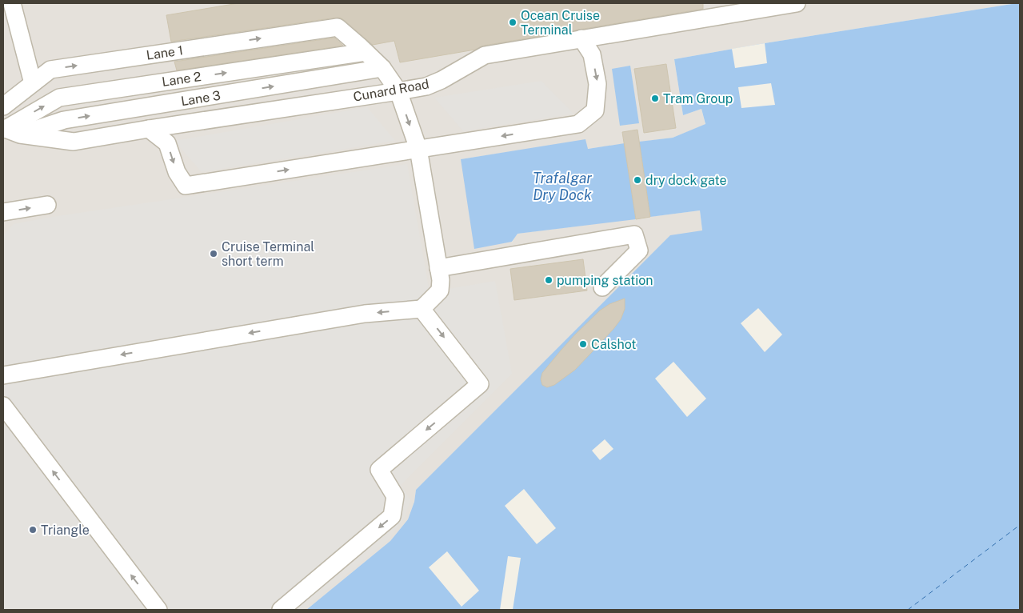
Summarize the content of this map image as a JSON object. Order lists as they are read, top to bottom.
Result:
{
  "streets": {
    "street": [
      "Lane 1",
      "Lane 2",
      "Cunard Road",
      "Lane 3"
    ]
  },
  "crossings": [
    ["Lane 1", "Lane 2"],
    ["Lane 2", "Cunard Road"],
    ["Lane 2", "Lane 3"],
    ["Cunard Road", "Lane 3"]
  ],
  "one_way": ["Lane 1", "Lane 2", "Lane 3"],
  "water": ["Trafalgar Dry Dock"],
  "places": [
    "Ocean Cruise Terminal",
    "Tram Group",
    "dry dock gate",
    "Cruise Terminal short term",
    "pumping station",
    "Calshot",
    "Triangle"
  ]
}
